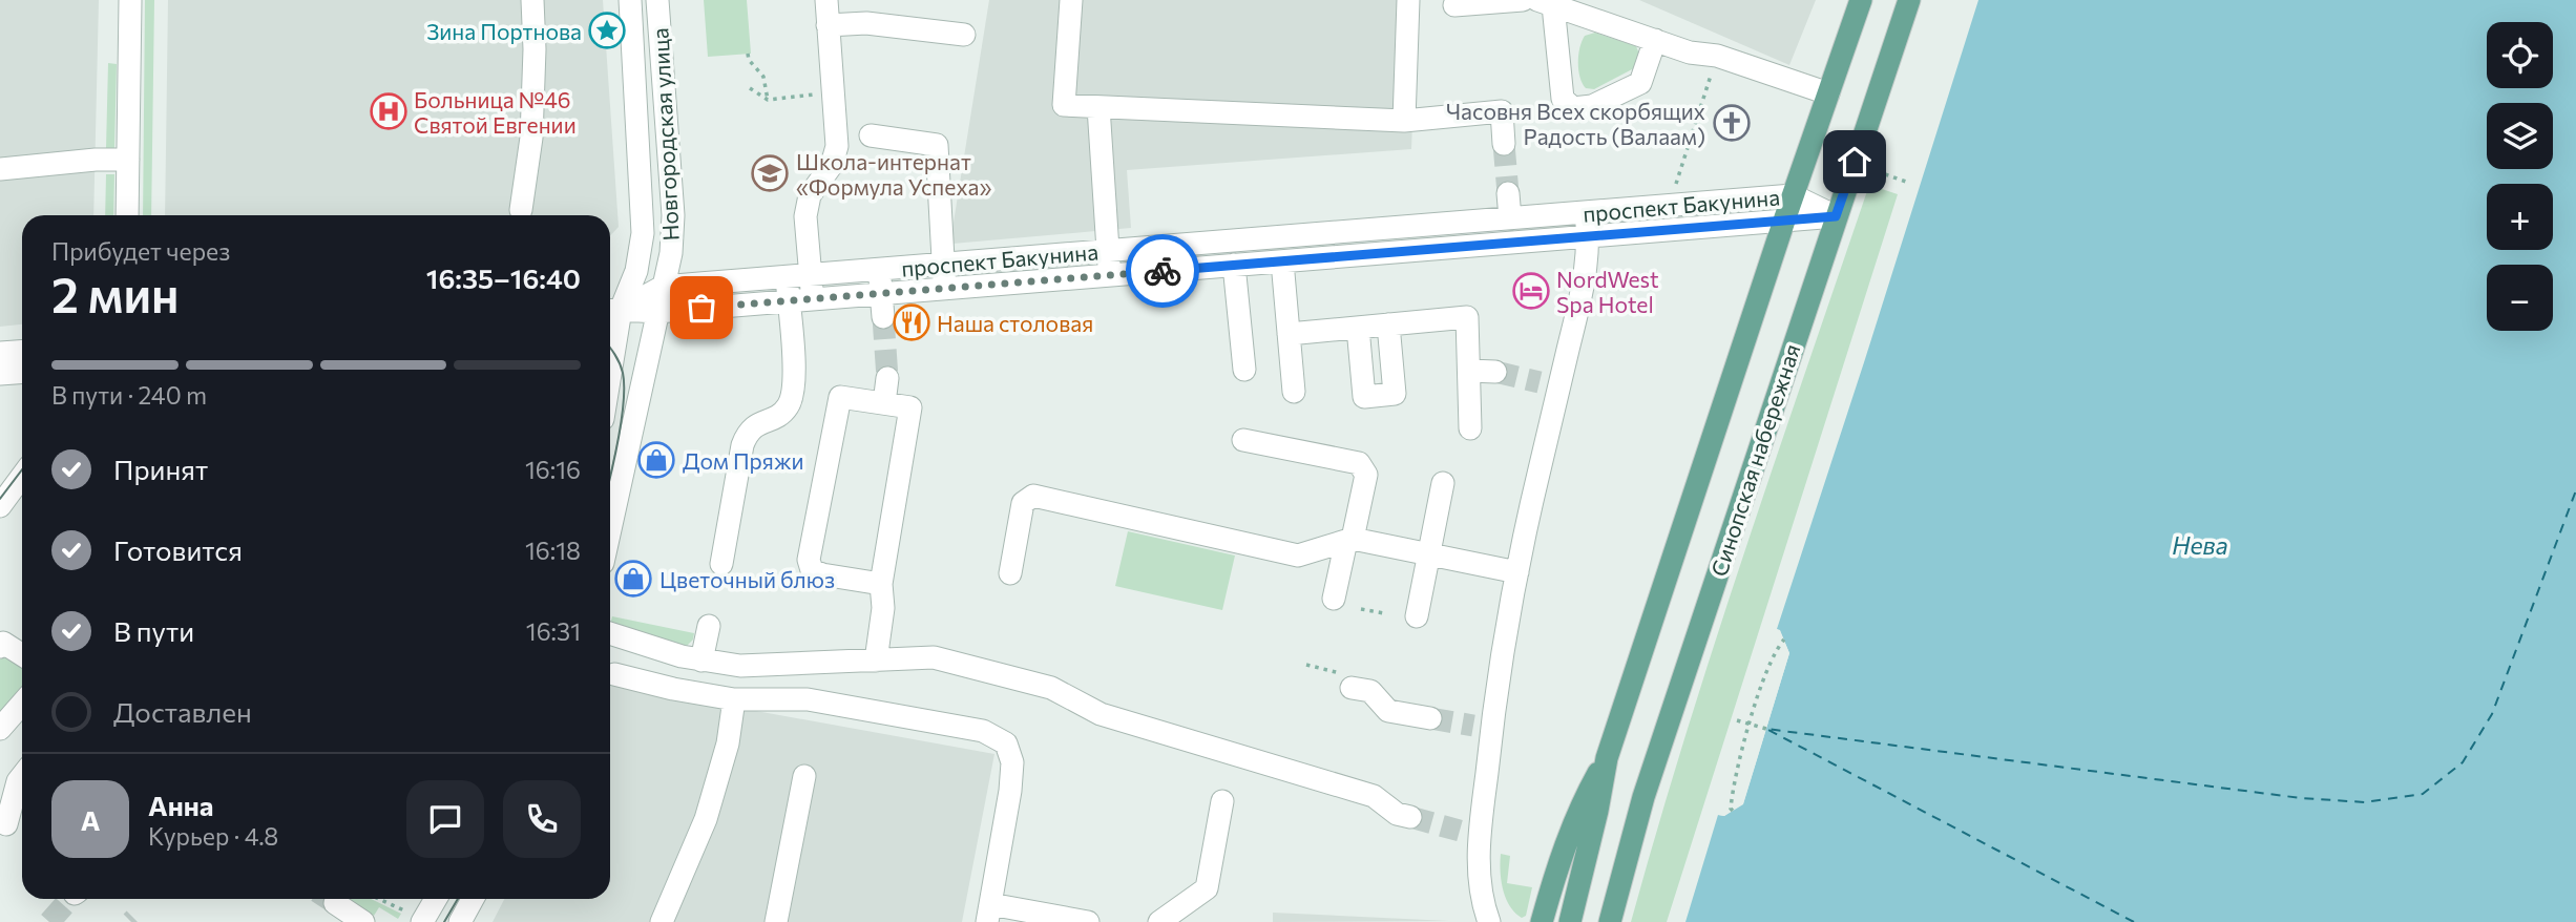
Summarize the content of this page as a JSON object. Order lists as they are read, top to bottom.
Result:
{
  "streets": {
    "main road": ["Синопская набережная"],
    "street": ["Новгородская улица", "проспект Бакунина"]
  },
  "crossings": [
    ["Новгородская улица", "проспект Бакунина"],
    ["проспект Бакунина", "Синопская набережная"]
  ],
  "water": ["Нева"],
  "places": {
    "place": ["Зина Портнова"],
    "hospital": ["Больница №46 Святой Евгении"],
    "church": ["Часовня Всех скорбящих Радость (Валаам)"],
    "school or university": ["Школа-интернат «Формула Успеха»"],
    "hotel": ["NordWest Spa Hotel"],
    "restaurant": ["Наша столовая"],
    "shop": ["Дом Пряжи", "Цветочный блюз"]
  },
  "page": {
    "map_buttons": ["+", "−"],
    "heading": ["2 мин", "Прибудет через", "16:35–16:40"],
    "panel": ["Анна", "Курьер · 4.8"],
    "bar": "В пути · 240 m",
    "list": [
      ["Принят", "16:16"],
      ["Готовится", "16:18"],
      ["В пути", "16:31"],
      "Доставлен"
    ],
    "round": "А"
  }
}
